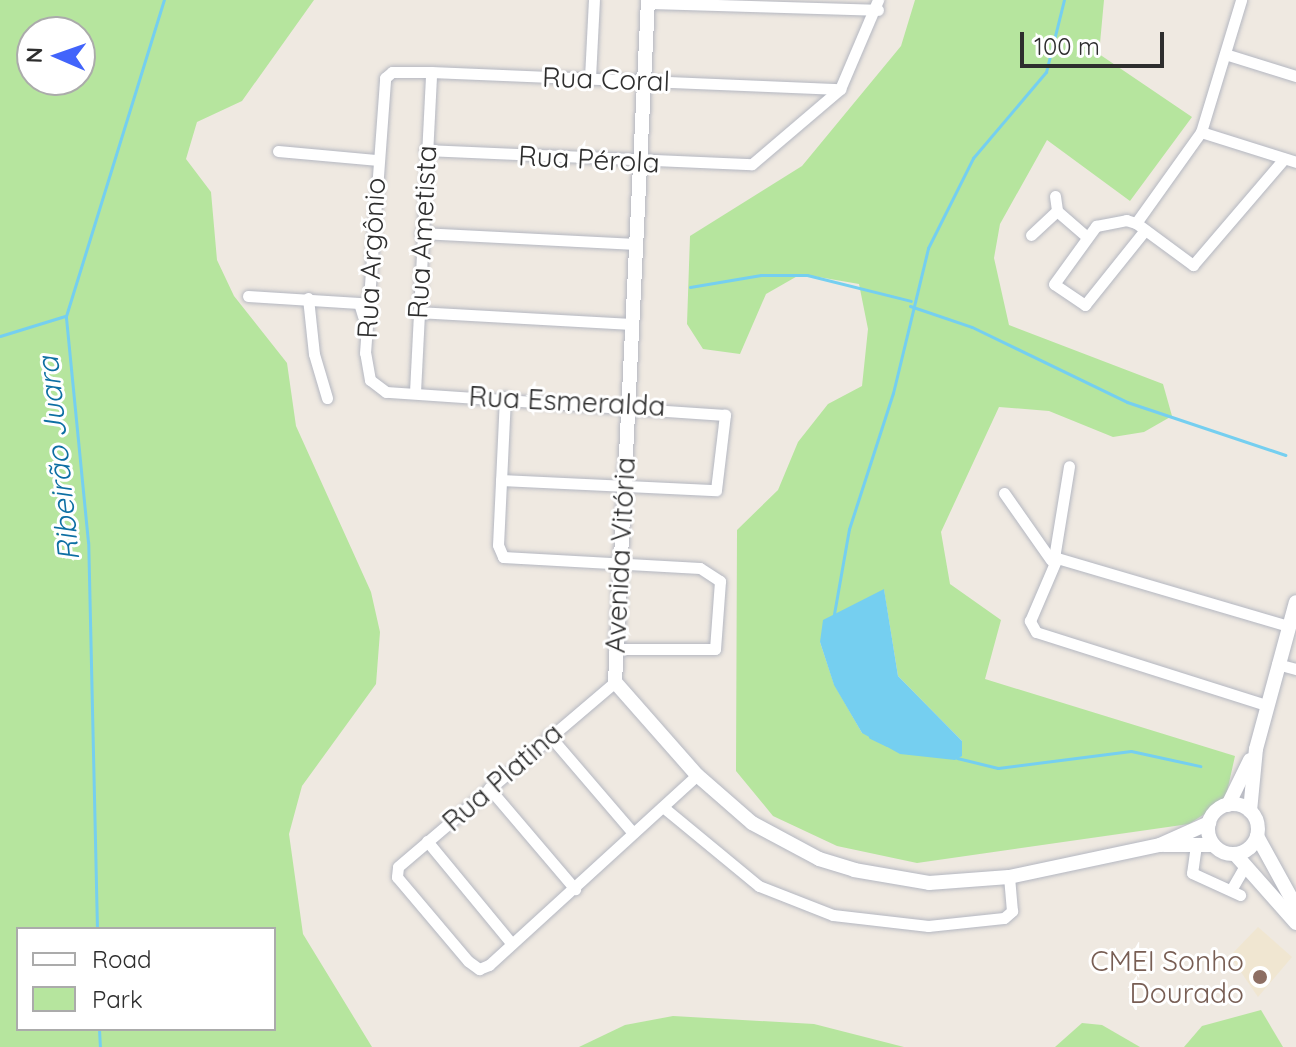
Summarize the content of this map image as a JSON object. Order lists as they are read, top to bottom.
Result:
{
  "streets": {
    "street": [
      "Rua Coral",
      "Rua Pérola",
      "Rua Ametista",
      "Rua Argônio",
      "Rua Esmeralda",
      "Avenida Vitória",
      "Rua Platina"
    ]
  },
  "crossings": [
    ["Rua Coral", "Rua Pérola"],
    ["Rua Coral", "Rua Ametista"],
    ["Rua Coral", "Rua Argônio"],
    ["Rua Coral", "Avenida Vitória"],
    ["Rua Pérola", "Rua Ametista"],
    ["Rua Pérola", "Avenida Vitória"],
    ["Rua Ametista", "Rua Argônio"],
    ["Rua Ametista", "Rua Esmeralda"],
    ["Rua Argônio", "Rua Esmeralda"],
    ["Rua Esmeralda", "Avenida Vitória"],
    ["Avenida Vitória", "Rua Platina"]
  ],
  "water": ["Ribeirão Juara"],
  "places": ["CMEI Sonho Dourado"],
  "legend": ["Road", "Park"],
  "scale_bar": "100 m",
  "north": "left"
}
